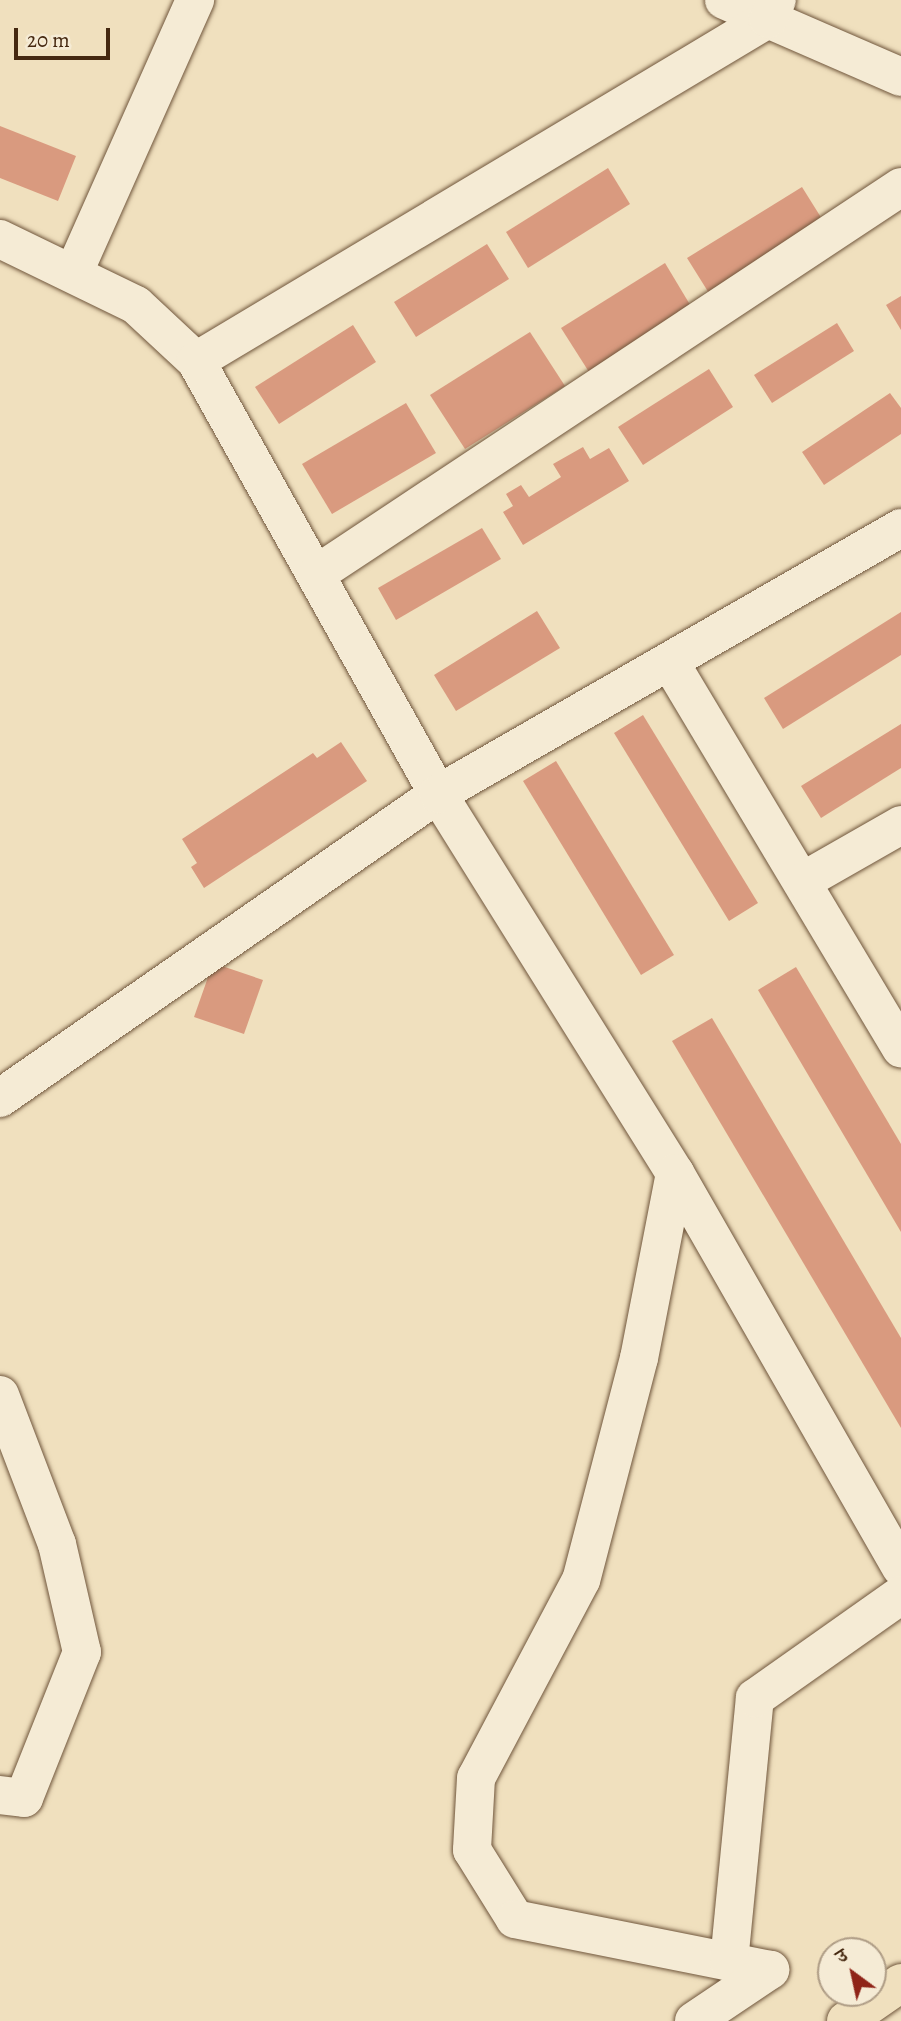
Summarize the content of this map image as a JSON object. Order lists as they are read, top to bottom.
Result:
{
  "scale_bar": "20 m",
  "north": "top left"
}
